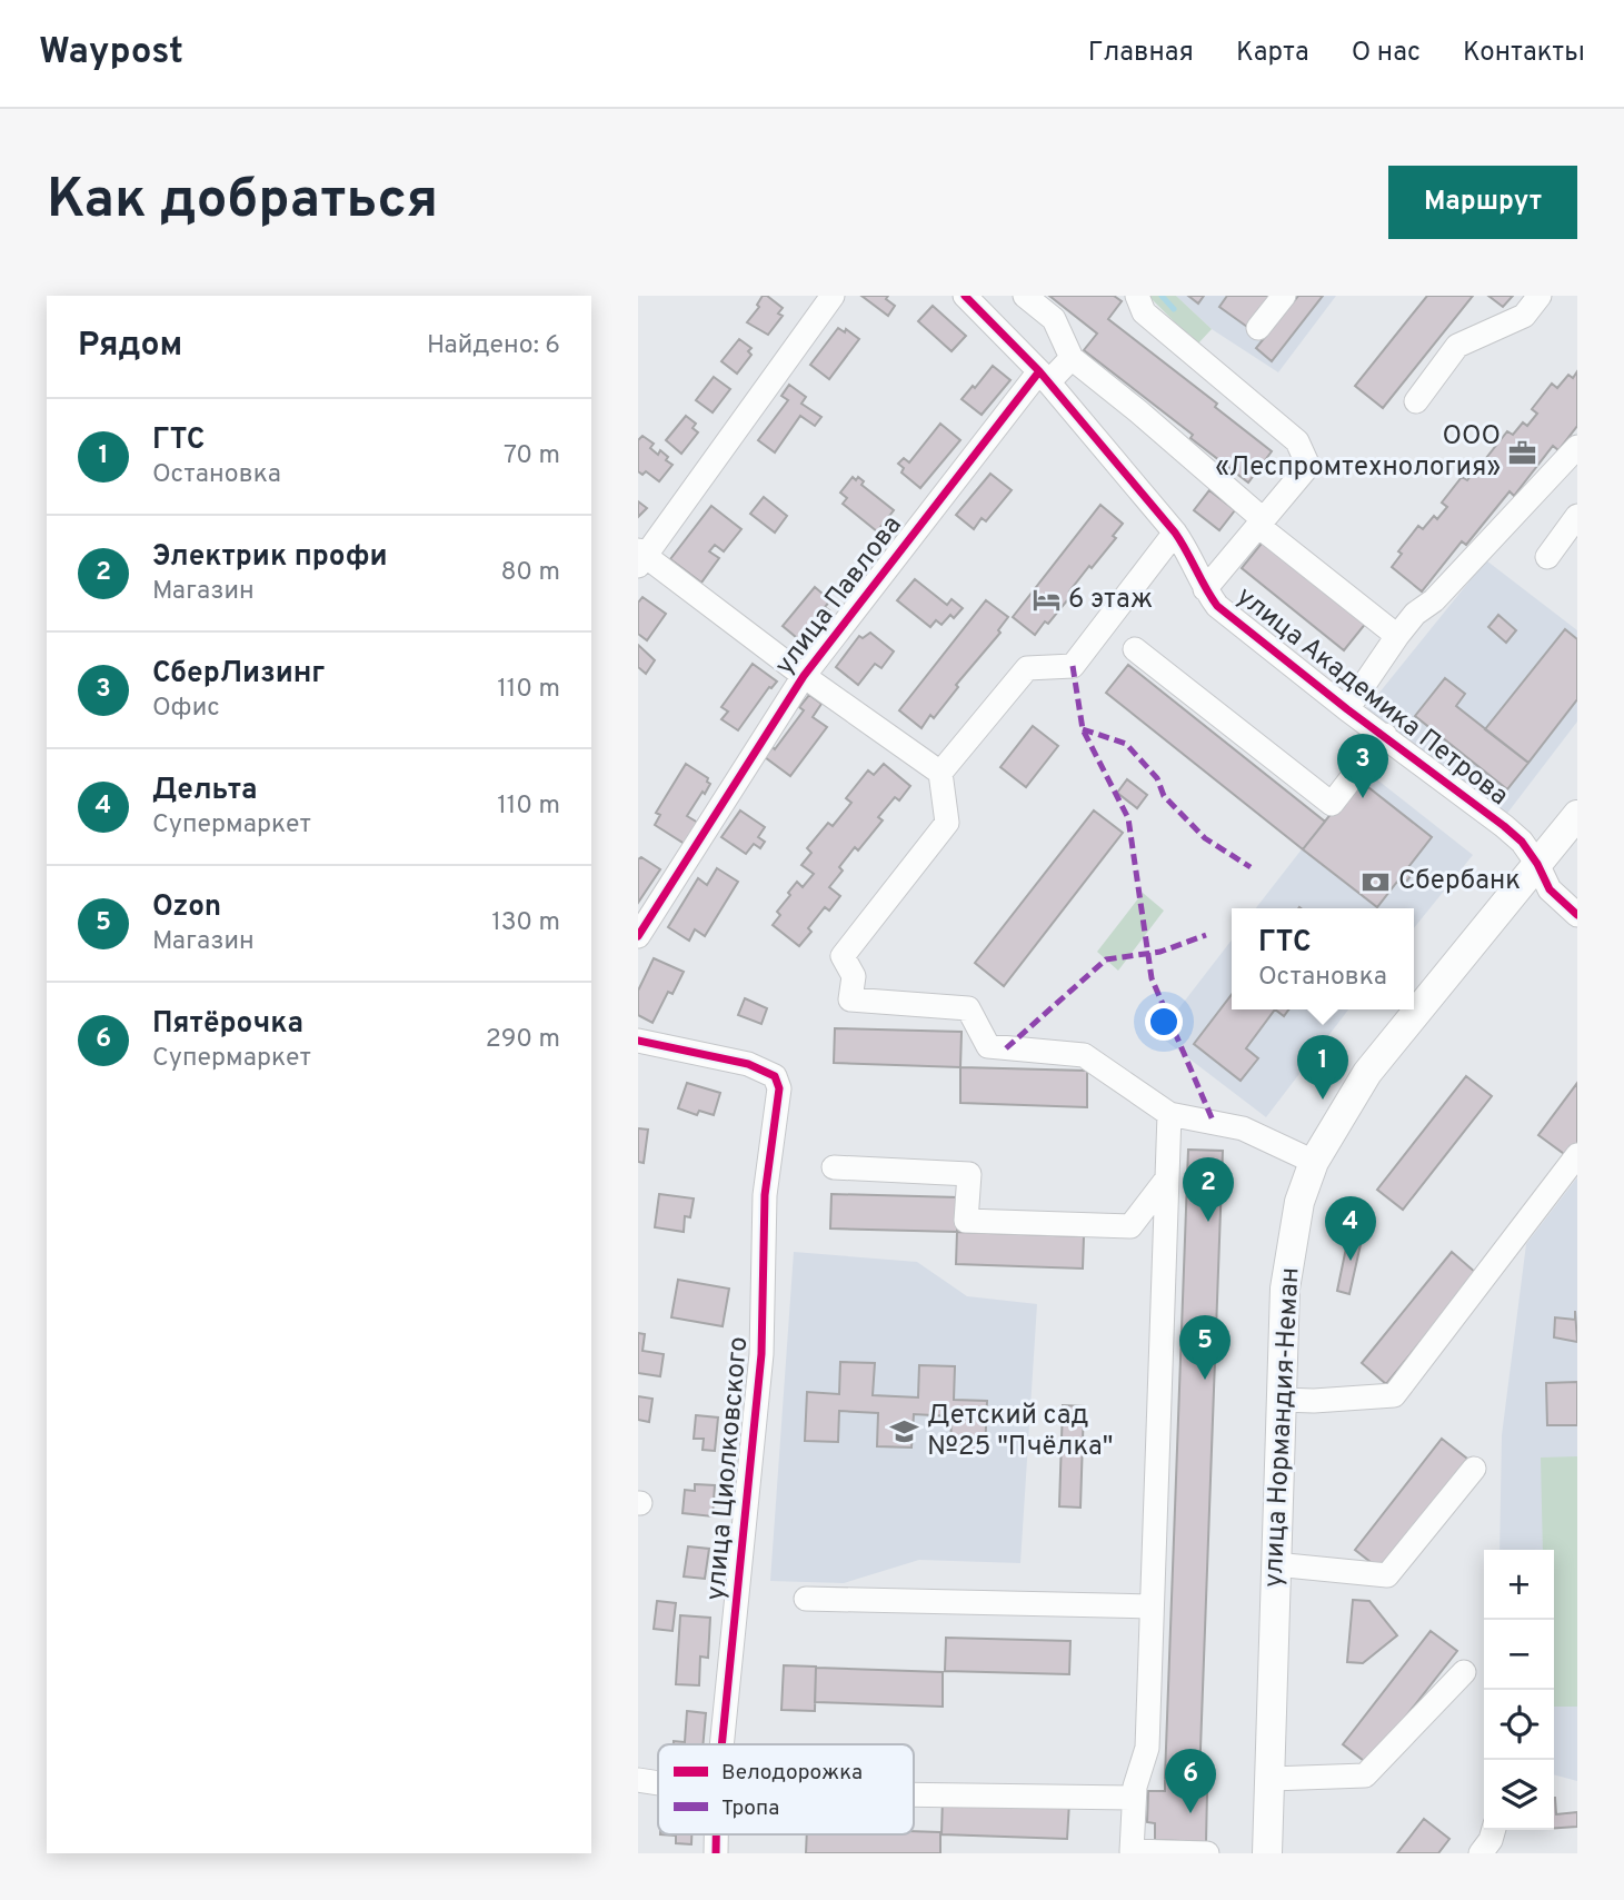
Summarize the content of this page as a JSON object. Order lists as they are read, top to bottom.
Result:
{
  "streets": {
    "main road": ["улица Нормандия-Неман"],
    "street": ["улица Павлова", "улица Академика Петрова", "улица Циолковского"]
  },
  "crossings": [
    ["улица Павлова", "улица Академика Петрова"],
    ["улица Академика Петрова", "улица Нормандия-Неман"]
  ],
  "places": {
    "office": ["ООО «Леспромтехнология»"],
    "hotel": ["6 этаж"],
    "bank": ["Сбербанк"],
    "school or university": ["Детский сад №25 \"Пчёлка\""]
  },
  "legend": ["Велодорожка", "Тропа"],
  "page": {
    "header": "Waypost",
    "nav": [
      "Главная",
      "Карта",
      "О нас",
      "Контакты"
    ],
    "buttons": "Маршрут",
    "title": "Как добраться",
    "heading": ["Рядом", "Найдено: 6"],
    "list": [
      {
        "mark": "1",
        "name": "ГТС",
        "note": "Остановка",
        "value": "70 m"
      },
      {
        "mark": "2",
        "name": "Электрик профи",
        "note": "Магазин",
        "value": "80 m"
      },
      {
        "mark": "3",
        "name": "СберЛизинг",
        "note": "Офис",
        "value": "110 m"
      },
      {
        "mark": "4",
        "name": "Дельта",
        "note": "Супермаркет",
        "value": "110 m"
      },
      {
        "mark": "5",
        "name": "Ozon",
        "note": "Магазин",
        "value": "130 m"
      },
      {
        "mark": "6",
        "name": "Пятёрочка",
        "note": "Супермаркет",
        "value": "290 m"
      }
    ],
    "pins": [
      "3",
      "1",
      "2",
      "4",
      "5",
      "6"
    ],
    "popup": ["ГТС", "Остановка"],
    "map_buttons": ["+", "−"]
  }
}
